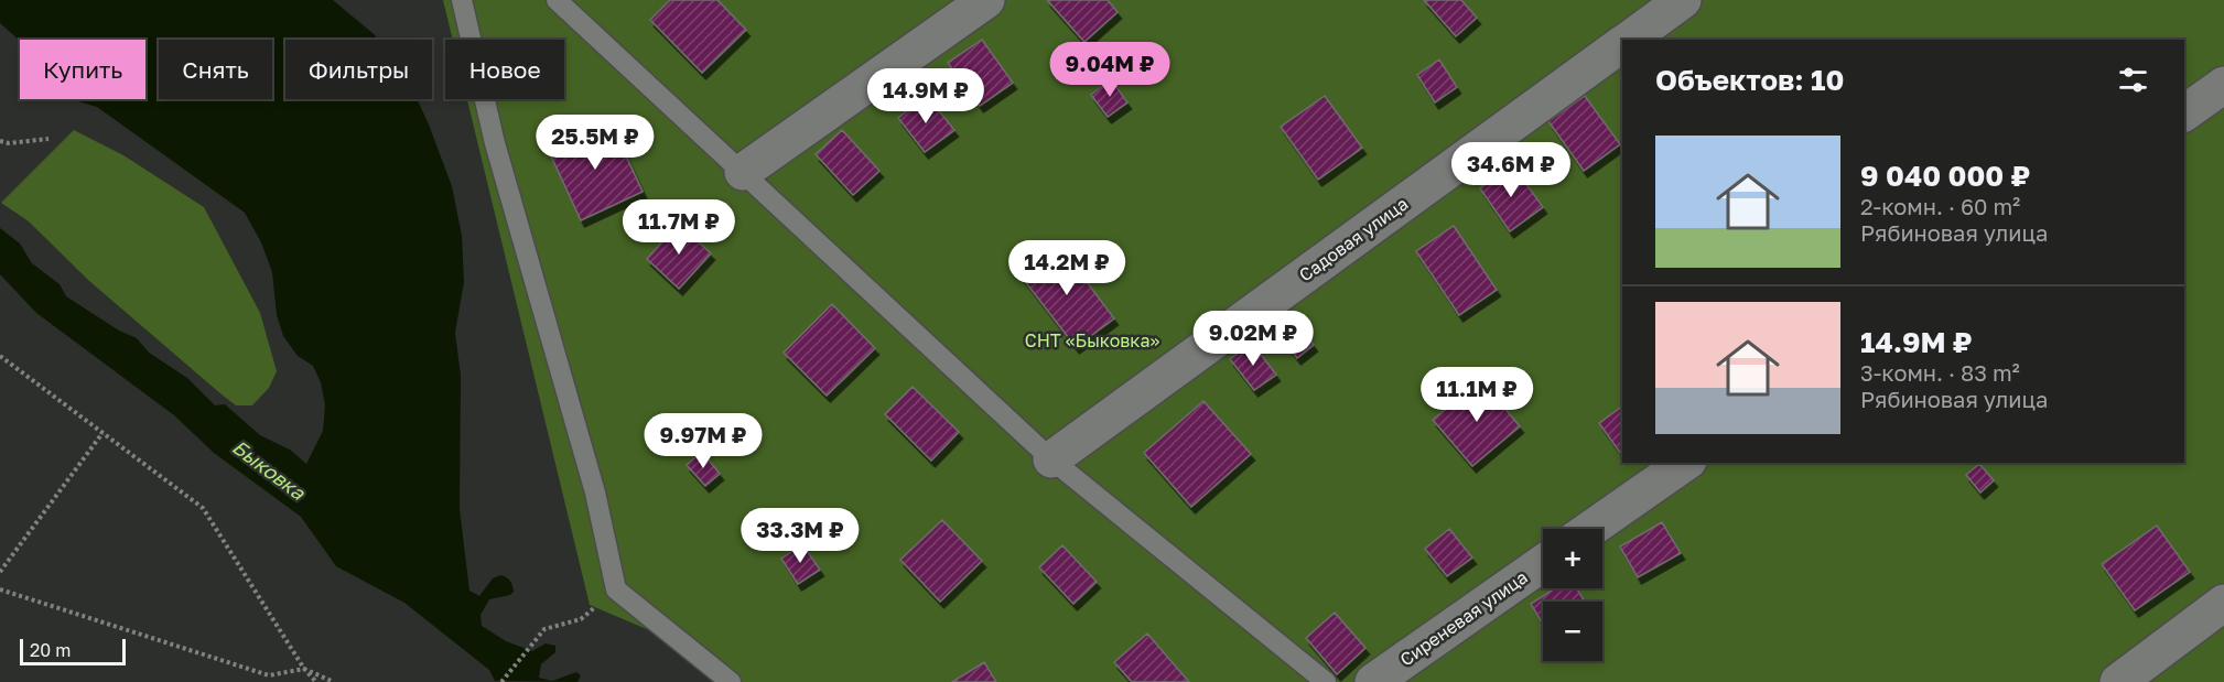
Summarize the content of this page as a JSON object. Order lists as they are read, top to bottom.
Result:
{
  "streets": {
    "street": ["Садовая улица", "Сиреневая улица"]
  },
  "water": ["Быковка"],
  "parks": ["СНТ «Быковка»"],
  "scale_bar": "20 m",
  "page": {
    "chip": [
      "Купить",
      "Снять",
      "Фильтры",
      "Новое"
    ],
    "heading": "Объектов: 10",
    "price": [
      "9.04M ₽",
      "14.9M ₽",
      "25.5M ₽",
      "34.6M ₽",
      "11.7M ₽",
      "14.2M ₽",
      "9.02M ₽",
      "11.1M ₽",
      "9.97M ₽",
      "33.3M ₽"
    ],
    "list": [
      {
        "name": "9 040 000 ₽",
        "note": "2-комн. · 60 m² · Рябиновая улица"
      },
      {
        "name": "14.9M ₽",
        "note": "3-комн. · 83 m² · Рябиновая улица"
      }
    ],
    "map_buttons": ["+", "−"],
    "scale": "20 m"
  }
}
